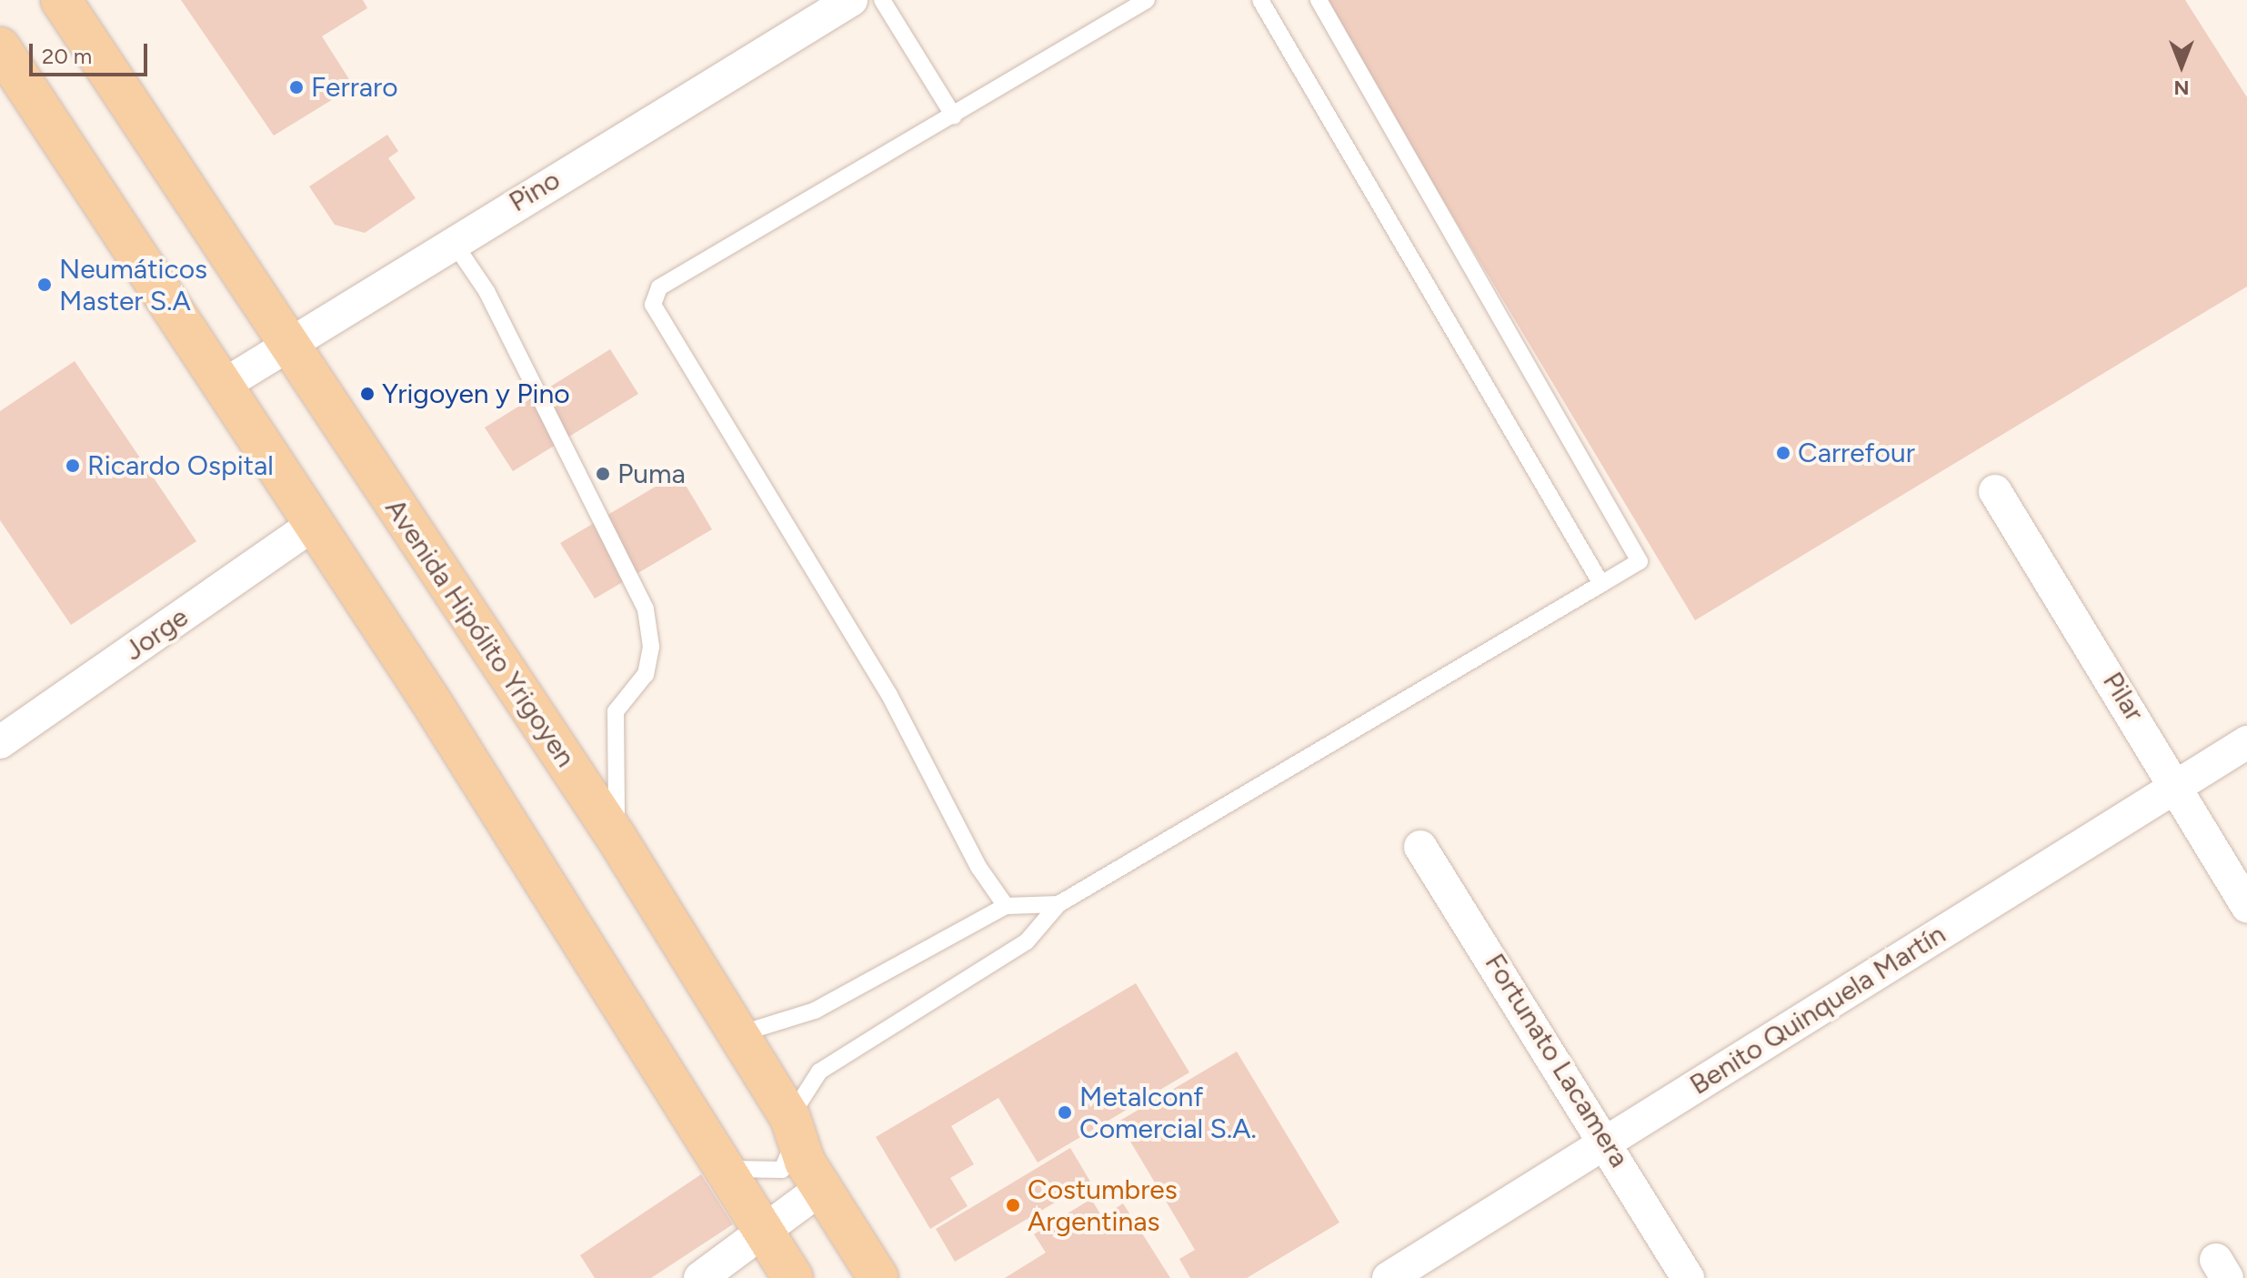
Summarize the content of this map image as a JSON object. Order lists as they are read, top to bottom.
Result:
{
  "streets": {
    "main road": ["Avenida Hipólito Yrigoyen"],
    "street": [
      "Pino",
      "Jorge",
      "Pilar",
      "Benito Quinquela Martín",
      "Fortunato Lacamera"
    ]
  },
  "crossings": [
    ["Pino", "Avenida Hipólito Yrigoyen"],
    ["Pilar", "Benito Quinquela Martín"],
    ["Benito Quinquela Martín", "Fortunato Lacamera"]
  ],
  "places": [
    "Ferraro",
    "Neumáticos Master S.A",
    "Yrigoyen y Pino",
    "Carrefour",
    "Ricardo Ospital",
    "Puma",
    "Metalconf Comercial S.A.",
    "Costumbres Argentinas"
  ],
  "scale_bar": "20 m",
  "north": "bottom"
}
